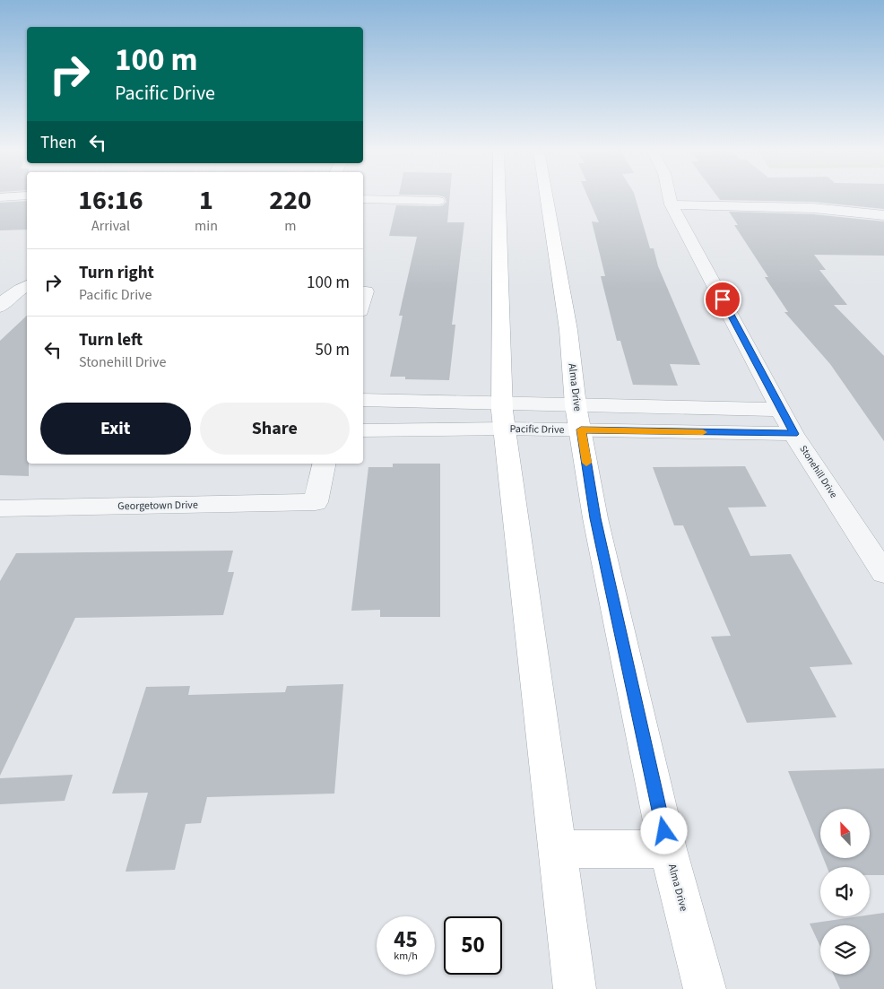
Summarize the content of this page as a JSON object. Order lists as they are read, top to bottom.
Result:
{
  "streets": {
    "main road": ["Alma Drive"],
    "street": ["Pacific Drive", "Stonehill Drive", "Georgetown Drive"]
  },
  "crossings": [
    ["Alma Drive", "Pacific Drive"],
    ["Pacific Drive", "Stonehill Drive"]
  ],
  "north": "top left",
  "page": {
    "turn": ["100 m", "Pacific Drive"],
    "then": "Then",
    "eta": [
      "16:16",
      "Arrival",
      "1",
      "min",
      "220",
      "m"
    ],
    "list": [
      {
        "name": "Turn right",
        "note": "Pacific Drive",
        "value": "100 m"
      },
      {
        "name": "Turn left",
        "note": "Stonehill Drive",
        "value": "50 m"
      }
    ],
    "buttons": ["Exit", "Share"],
    "speed": "45 km/h",
    "limit": "50"
  }
}
